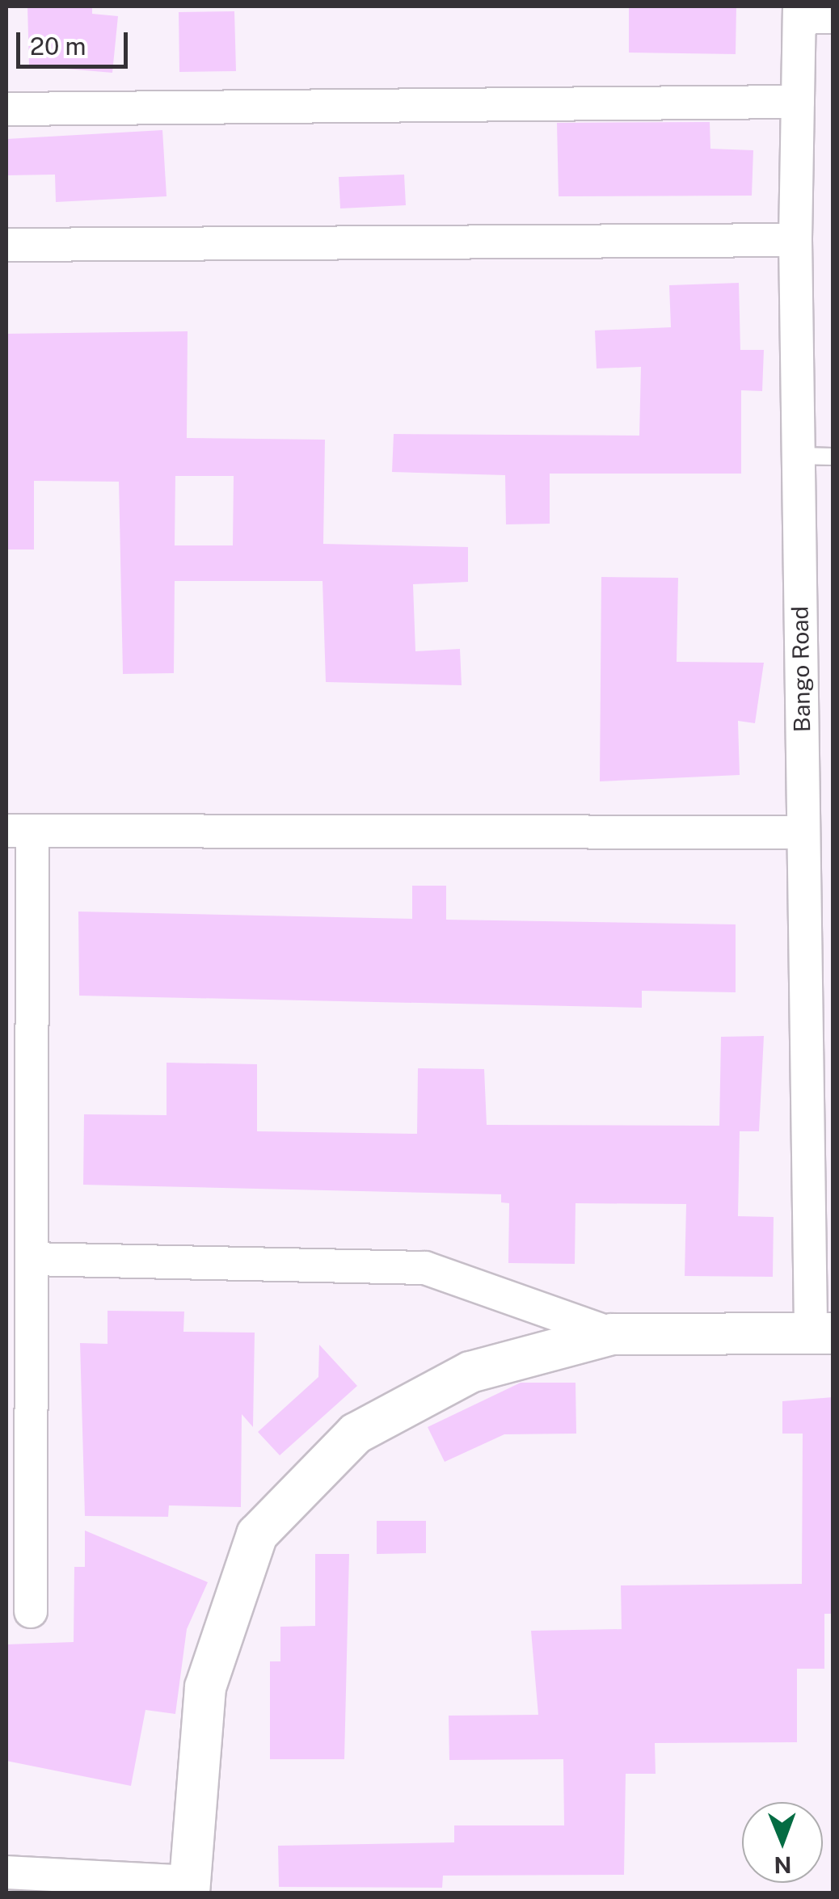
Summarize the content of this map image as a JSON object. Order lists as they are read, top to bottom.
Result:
{
  "streets": {
    "street": ["Bango Road"]
  },
  "scale_bar": "20 m",
  "north": "bottom"
}
